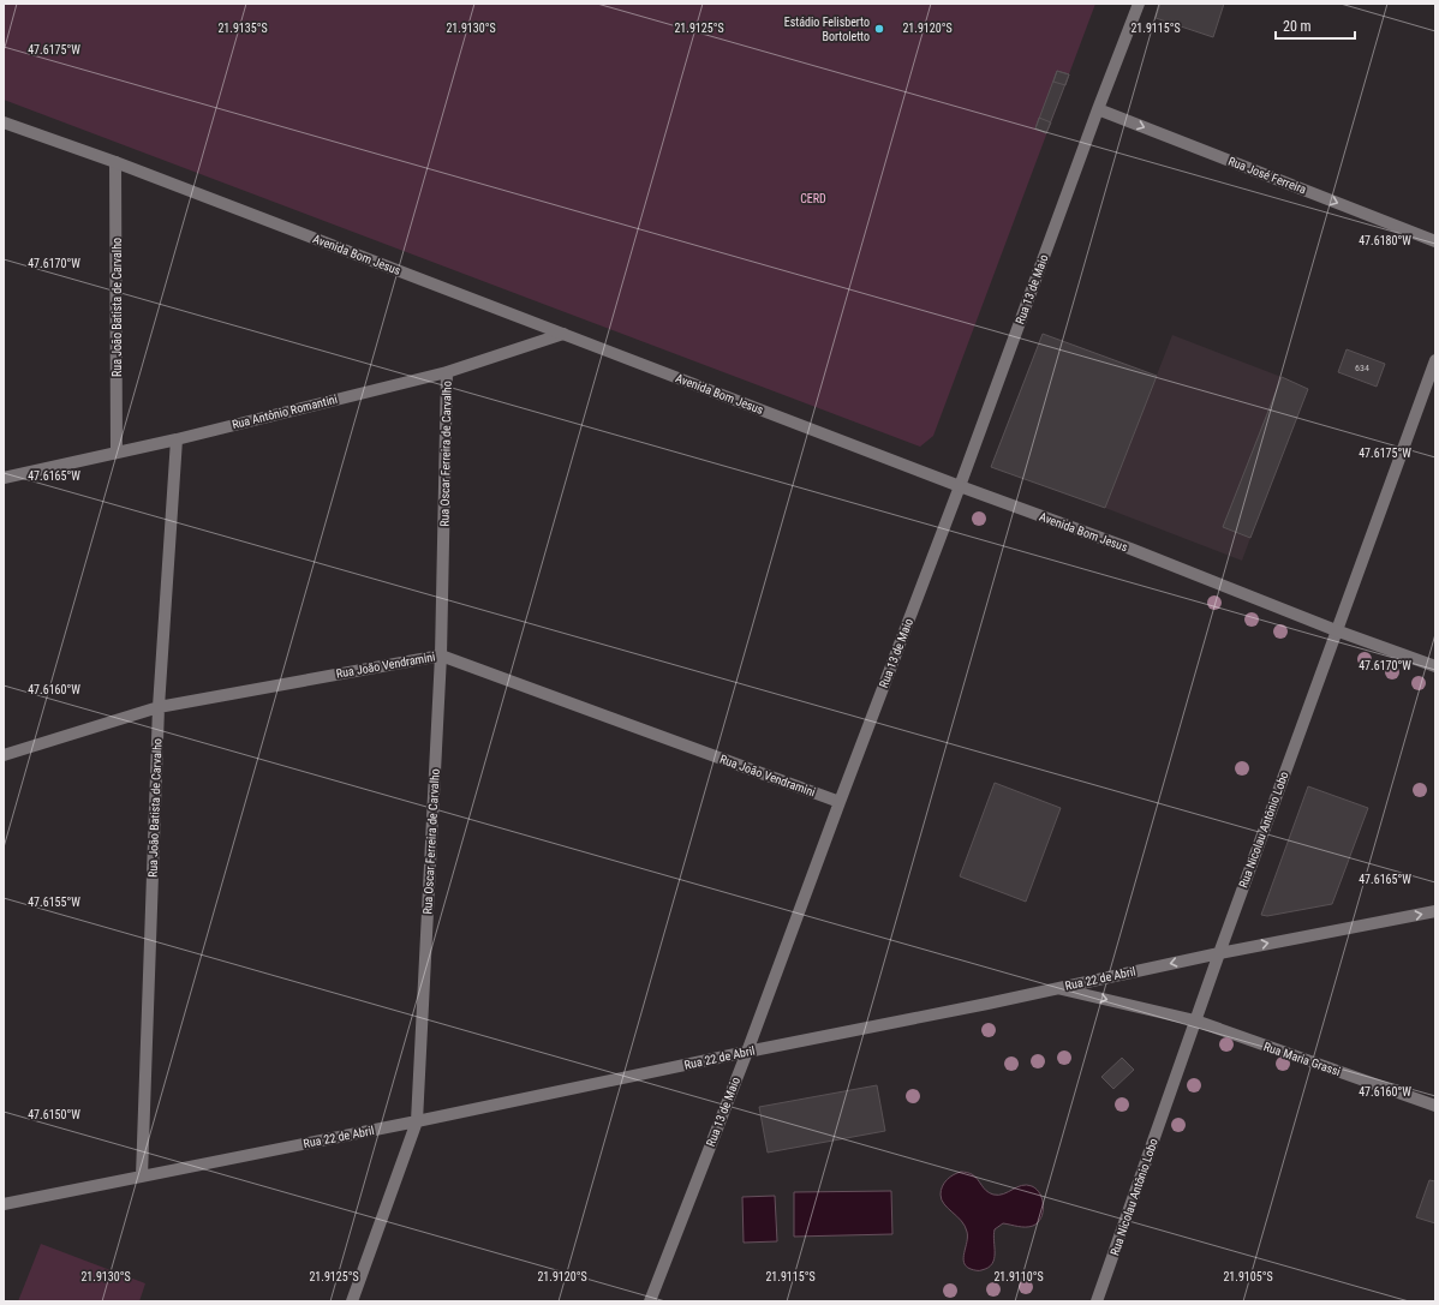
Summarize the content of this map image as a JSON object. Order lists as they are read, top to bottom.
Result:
{
  "streets": {
    "street": [
      "Rua José Ferreira",
      "Avenida Bom Jesus",
      "Rua 13 de Maio",
      "Rua João Batista de Carvalho",
      "Rua Antônio Romantini",
      "Rua Oscar Ferreira de Carvalho",
      "Rua João Vendramini",
      "Rua Nicolau Antônio Lobo",
      "Rua 22 de Abril",
      "Rua Maria Grassi"
    ]
  },
  "crossings": [
    ["Rua José Ferreira", "Rua 13 de Maio"],
    ["Avenida Bom Jesus", "Rua 13 de Maio"],
    ["Avenida Bom Jesus", "Rua João Batista de Carvalho"],
    ["Avenida Bom Jesus", "Rua Antônio Romantini"],
    ["Avenida Bom Jesus", "Rua Nicolau Antônio Lobo"],
    ["Rua 13 de Maio", "Rua João Vendramini"],
    ["Rua 13 de Maio", "Rua 22 de Abril"],
    ["Rua João Batista de Carvalho", "Rua Antônio Romantini"],
    ["Rua João Batista de Carvalho", "Rua João Vendramini"],
    ["Rua João Batista de Carvalho", "Rua 22 de Abril"],
    ["Rua Antônio Romantini", "Rua Oscar Ferreira de Carvalho"],
    ["Rua Oscar Ferreira de Carvalho", "Rua João Vendramini"],
    ["Rua Oscar Ferreira de Carvalho", "Rua 22 de Abril"],
    ["Rua Nicolau Antônio Lobo", "Rua 22 de Abril"],
    ["Rua Nicolau Antônio Lobo", "Rua Maria Grassi"],
    ["Rua 22 de Abril", "Rua Maria Grassi"]
  ],
  "one_way": ["Rua José Ferreira", "Rua Maria Grassi"],
  "parks": ["CERD"],
  "places": ["Estádio Felisberto Bortoletto"],
  "house_numbers": ["634"],
  "scale_bar": "20 m",
  "coordinates": [
    "21.9135°S",
    "21.9130°S",
    "21.9125°S",
    "21.9120°S",
    "21.9115°S",
    "47.6175°W",
    "47.6180°W",
    "47.6170°W",
    "47.6165°W",
    "47.6160°W",
    "47.6155°W",
    "47.6150°W",
    "21.9110°S",
    "21.9105°S"
  ]
}
